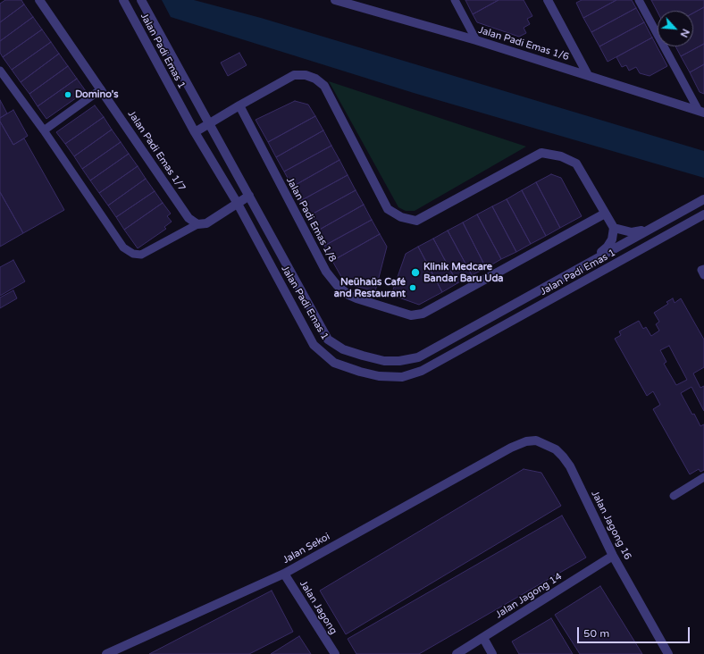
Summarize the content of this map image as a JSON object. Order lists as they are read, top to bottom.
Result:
{
  "streets": {
    "street": [
      "Jalan Padi Emas 1/6",
      "Jalan Padi Emas 1",
      "Jalan Padi Emas 1/7",
      "Jalan Padi Emas 1/8",
      "Jalan Jagong 16",
      "Jalan Sekoi",
      "Jalan Jagong 14",
      "Jalan Jagong"
    ]
  },
  "crossings": [
    ["Jalan Jagong 16", "Jalan Sekoi"],
    ["Jalan Jagong 16", "Jalan Jagong 14"],
    ["Jalan Sekoi", "Jalan Jagong"]
  ],
  "places": ["Domino's", "Klinik Medcare Bandar Baru Uda", "Neühaüs Café and Restaurant"],
  "scale_bar": "50 m",
  "north": "bottom right"
}
